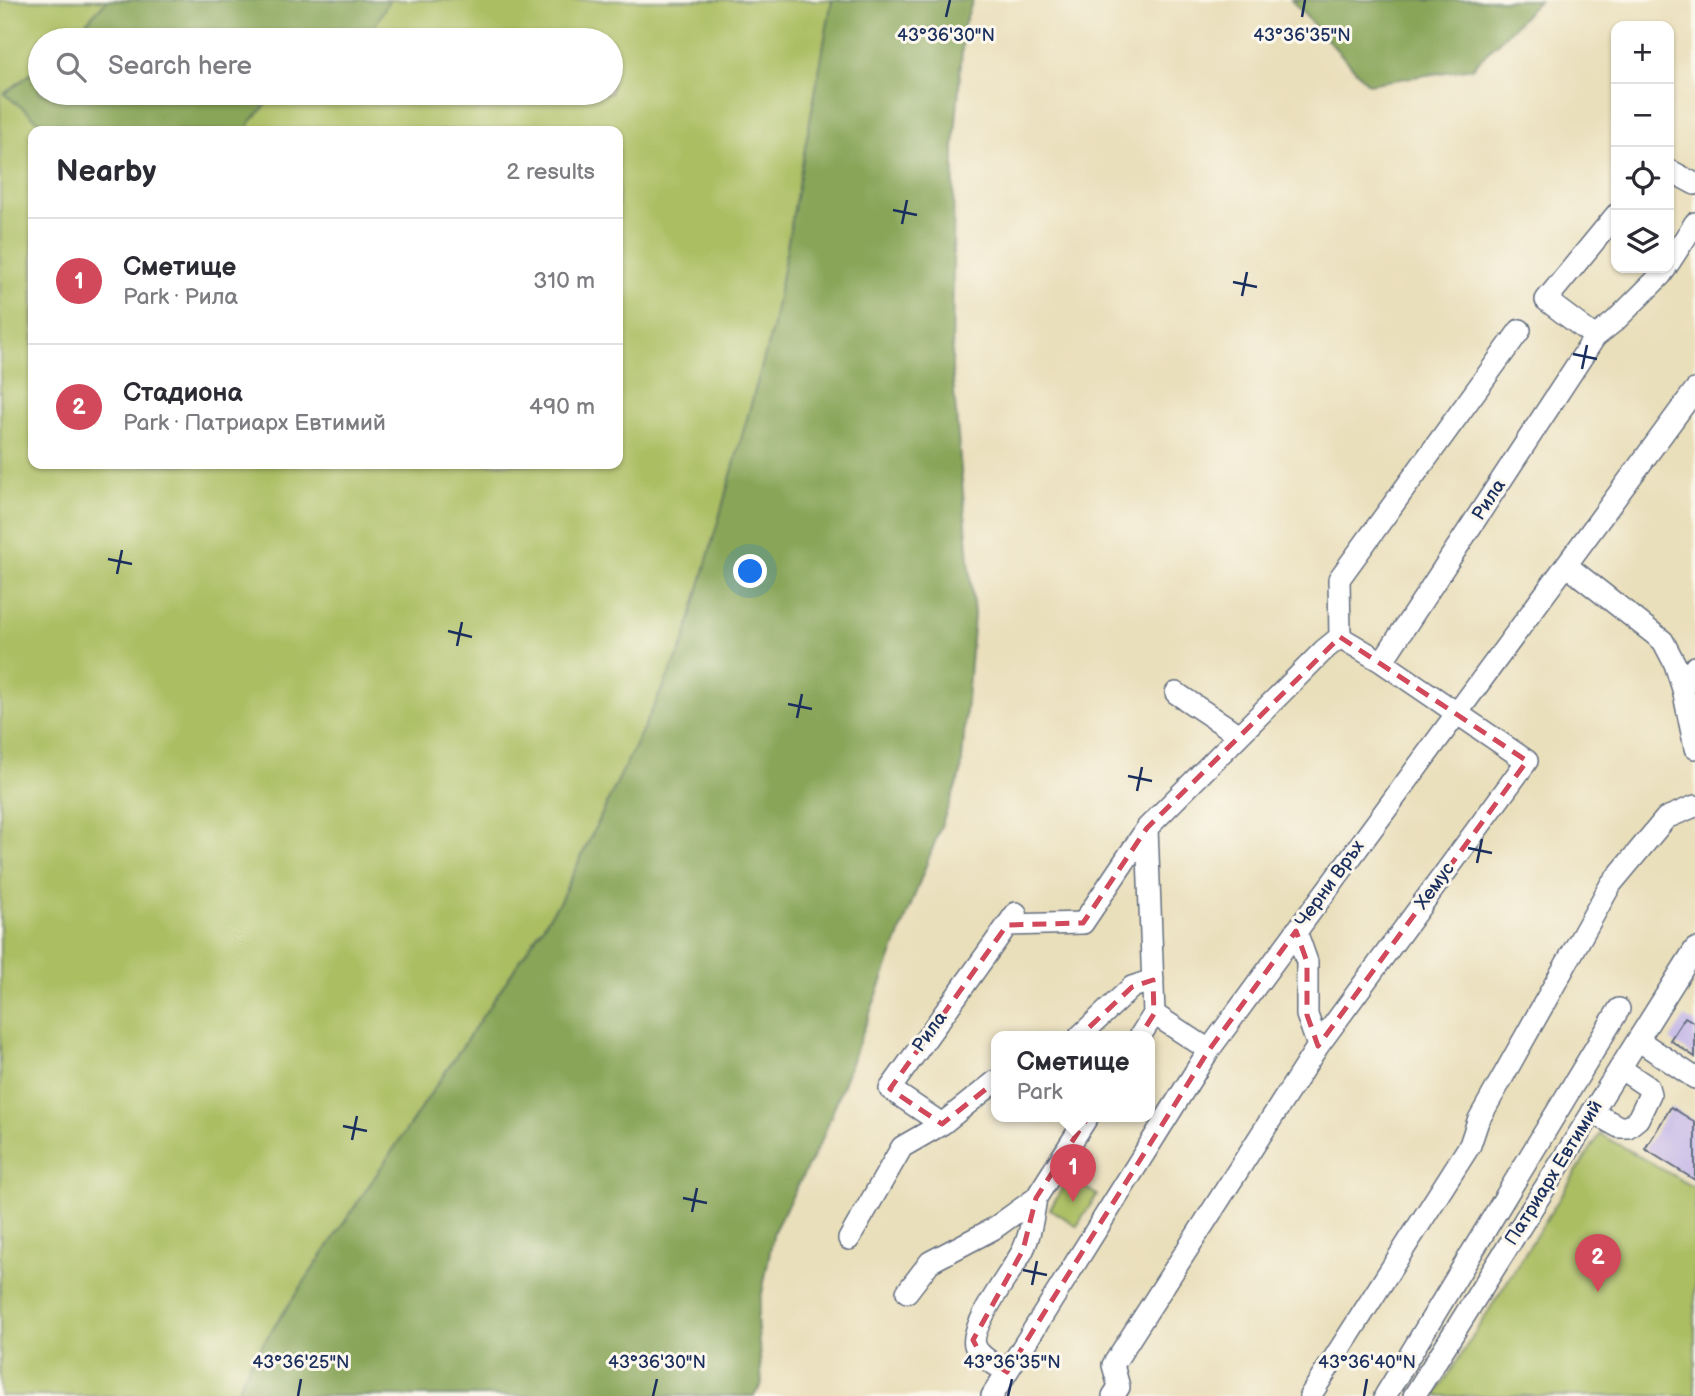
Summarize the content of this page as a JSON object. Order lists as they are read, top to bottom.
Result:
{
  "streets": {
    "street": [
      "Рила",
      "Черни Връх",
      "Хемус",
      "Патриарх Евтимий"
    ]
  },
  "crossings": [
    ["Черни Връх", "Хемус"]
  ],
  "page": {
    "map_buttons": ["+", "−"],
    "search": "Search here",
    "heading": ["Nearby", "2 results"],
    "list": [
      {
        "mark": "1",
        "name": "Сметище",
        "note": "Park · Рила",
        "value": "310 m"
      },
      {
        "mark": "2",
        "name": "Стадиона",
        "note": "Park · Патриарх Евтимий",
        "value": "490 m"
      }
    ],
    "popup": ["Сметище", "Park"],
    "pins": ["1", "2"]
  },
  "coordinates": [
    "43°36'30\"N",
    "43°36'35\"N",
    "43°36'25\"N",
    "43°36'40\"N"
  ]
}
